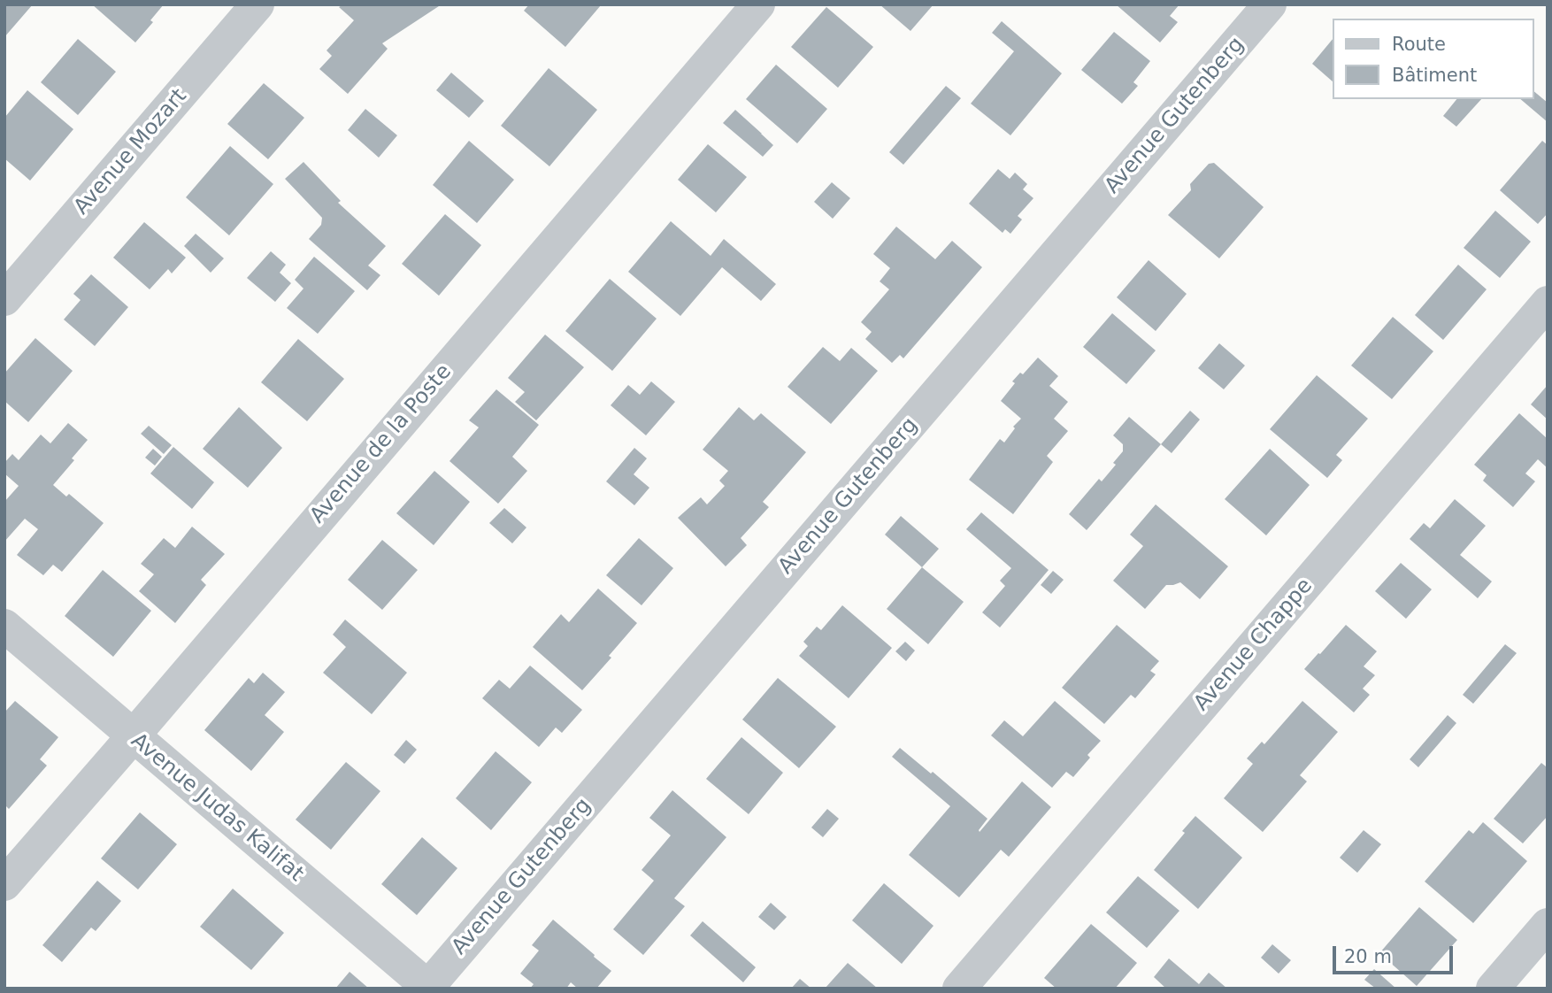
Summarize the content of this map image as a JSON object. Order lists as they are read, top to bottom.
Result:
{
  "streets": {
    "street": [
      "Avenue Gutenberg",
      "Avenue Mozart",
      "Avenue de la Poste",
      "Avenue Chappe",
      "Avenue Judas Kalifat"
    ]
  },
  "crossings": [
    ["Avenue Gutenberg", "Avenue Judas Kalifat"],
    ["Avenue de la Poste", "Avenue Judas Kalifat"]
  ],
  "legend": ["Route", "Bâtiment"],
  "scale_bar": "20 m"
}
